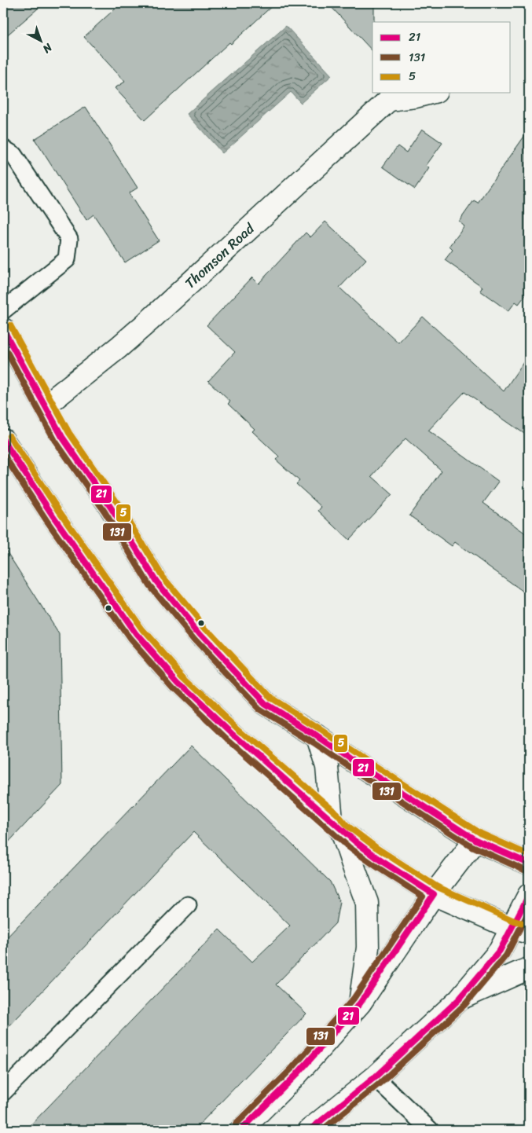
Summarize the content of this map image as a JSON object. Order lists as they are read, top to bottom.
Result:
{
  "streets": {
    "main road": ["Thomson Road"]
  },
  "lines": ["transit line 5", "transit line 21", "transit line 131"],
  "legend": ["21", "131", "5"],
  "north": "bottom right"
}
